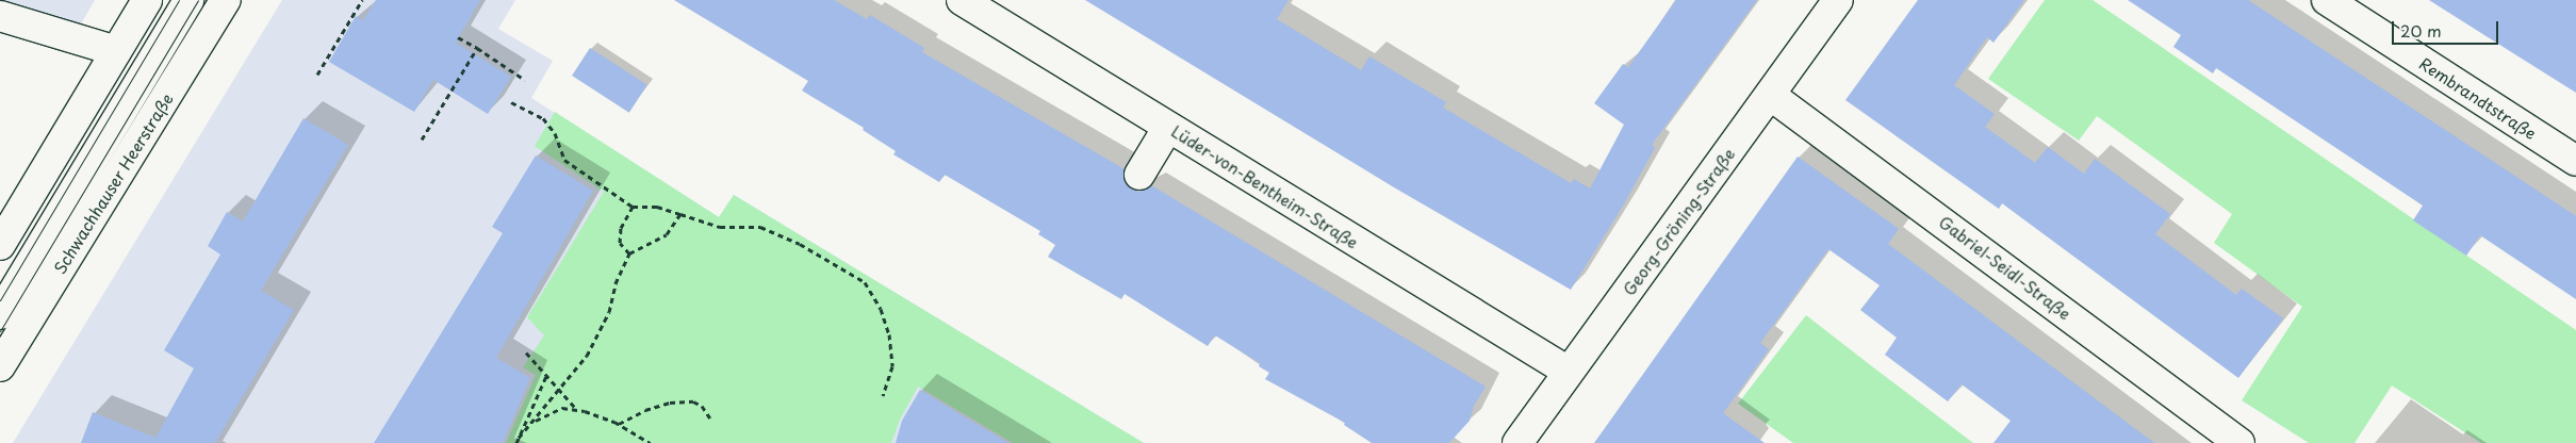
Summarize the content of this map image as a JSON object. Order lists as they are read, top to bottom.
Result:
{
  "streets": {
    "street": [
      "Rembrandtstraße",
      "Schwachhauser Heerstraße",
      "Lüder-von-Bentheim-Straße",
      "Georg-Gröning-Straße",
      "Gabriel-Seidl-Straße"
    ]
  },
  "crossings": [
    ["Lüder-von-Bentheim-Straße", "Georg-Gröning-Straße"],
    ["Georg-Gröning-Straße", "Gabriel-Seidl-Straße"]
  ],
  "scale_bar": "20 m"
}
